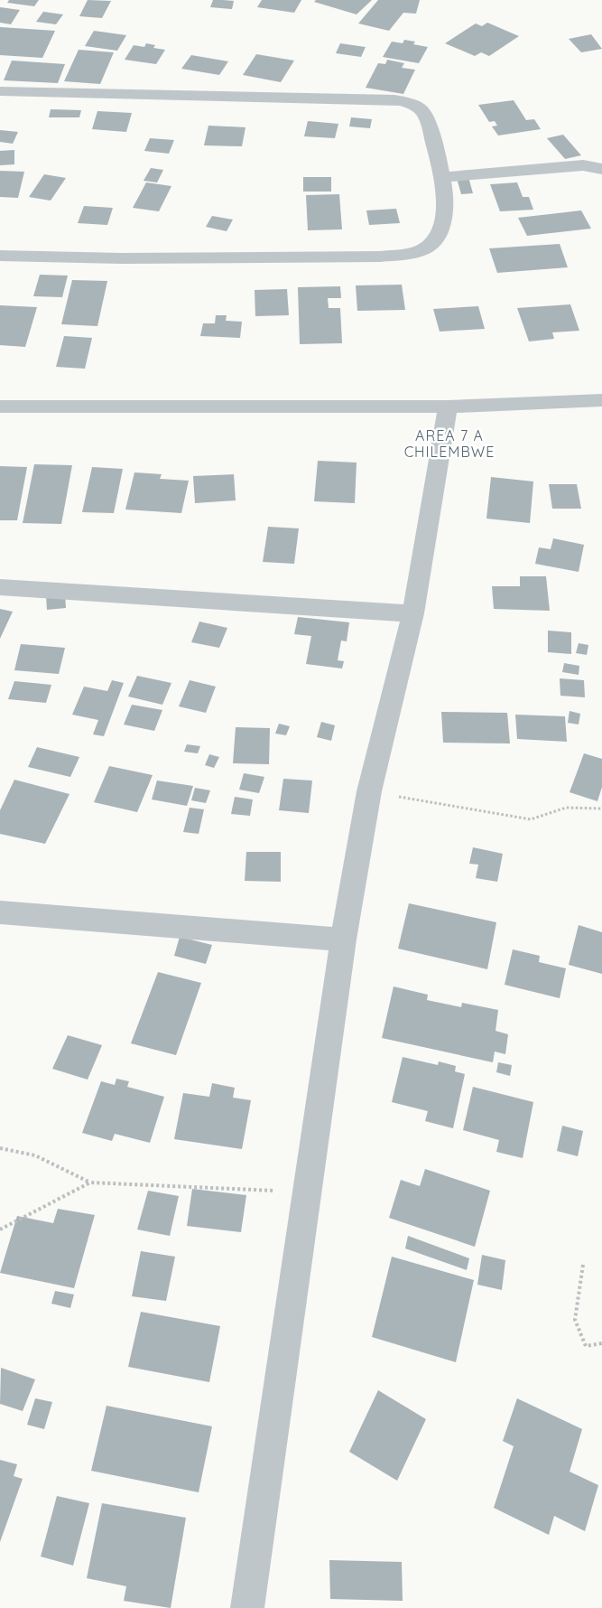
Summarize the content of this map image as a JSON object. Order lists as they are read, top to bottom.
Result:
{
  "districts": ["AREA 7 A CHILEMBWE"]
}
